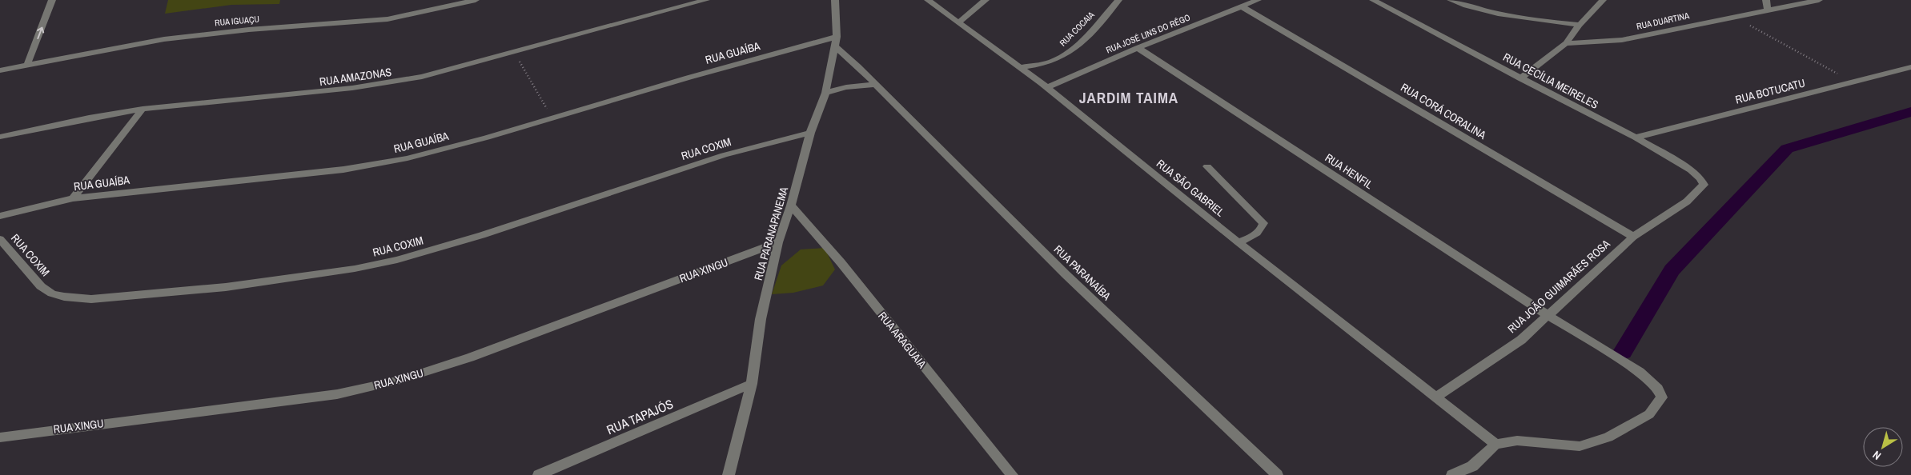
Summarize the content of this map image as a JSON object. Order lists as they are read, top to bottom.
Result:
{
  "streets": {
    "street": [
      "RUA IGUAÇU",
      "RUA DUARTINA",
      "RUA COCAIA",
      "RUA JOSÉ LINS DO RÊGO",
      "RUA GUAÍBA",
      "RUA AMAZONAS",
      "RUA CECÍLIA MEIRELES",
      "RUA BOTUCATU",
      "RUA CORÁ CORALINA",
      "RUA COXIM",
      "RUA HENFIL",
      "RUA SÃO GABRIEL",
      "RUA PARANAPANEMA",
      "RUA XINGU",
      "RUA PARANAÍBA",
      "RUA JOÃO GUIMARÃES ROSA",
      "RUA ARAGUAIA",
      "RUA TAPAJÓS"
    ]
  },
  "crossings": [
    ["RUA COCAIA", "RUA SÃO GABRIEL"],
    ["RUA JOSÉ LINS DO RÊGO", "RUA CORÁ CORALINA"],
    ["RUA JOSÉ LINS DO RÊGO", "RUA HENFIL"],
    ["RUA JOSÉ LINS DO RÊGO", "RUA SÃO GABRIEL"],
    ["RUA GUAÍBA", "RUA PARANAPANEMA"],
    ["RUA GUAÍBA", "RUA PARANAÍBA"],
    ["RUA CECÍLIA MEIRELES", "RUA BOTUCATU"],
    ["RUA CECÍLIA MEIRELES", "RUA JOÃO GUIMARÃES ROSA"],
    ["RUA CORÁ CORALINA", "RUA JOÃO GUIMARÃES ROSA"],
    ["RUA COXIM", "RUA PARANAPANEMA"],
    ["RUA HENFIL", "RUA SÃO GABRIEL"],
    ["RUA HENFIL", "RUA JOÃO GUIMARÃES ROSA"],
    ["RUA SÃO GABRIEL", "RUA JOÃO GUIMARÃES ROSA"],
    ["RUA PARANAPANEMA", "RUA XINGU"],
    ["RUA PARANAPANEMA", "RUA PARANAÍBA"],
    ["RUA PARANAPANEMA", "RUA ARAGUAIA"],
    ["RUA PARANAPANEMA", "RUA TAPAJÓS"]
  ],
  "districts": ["JARDIM TAIMA"],
  "north": "bottom left"
}
